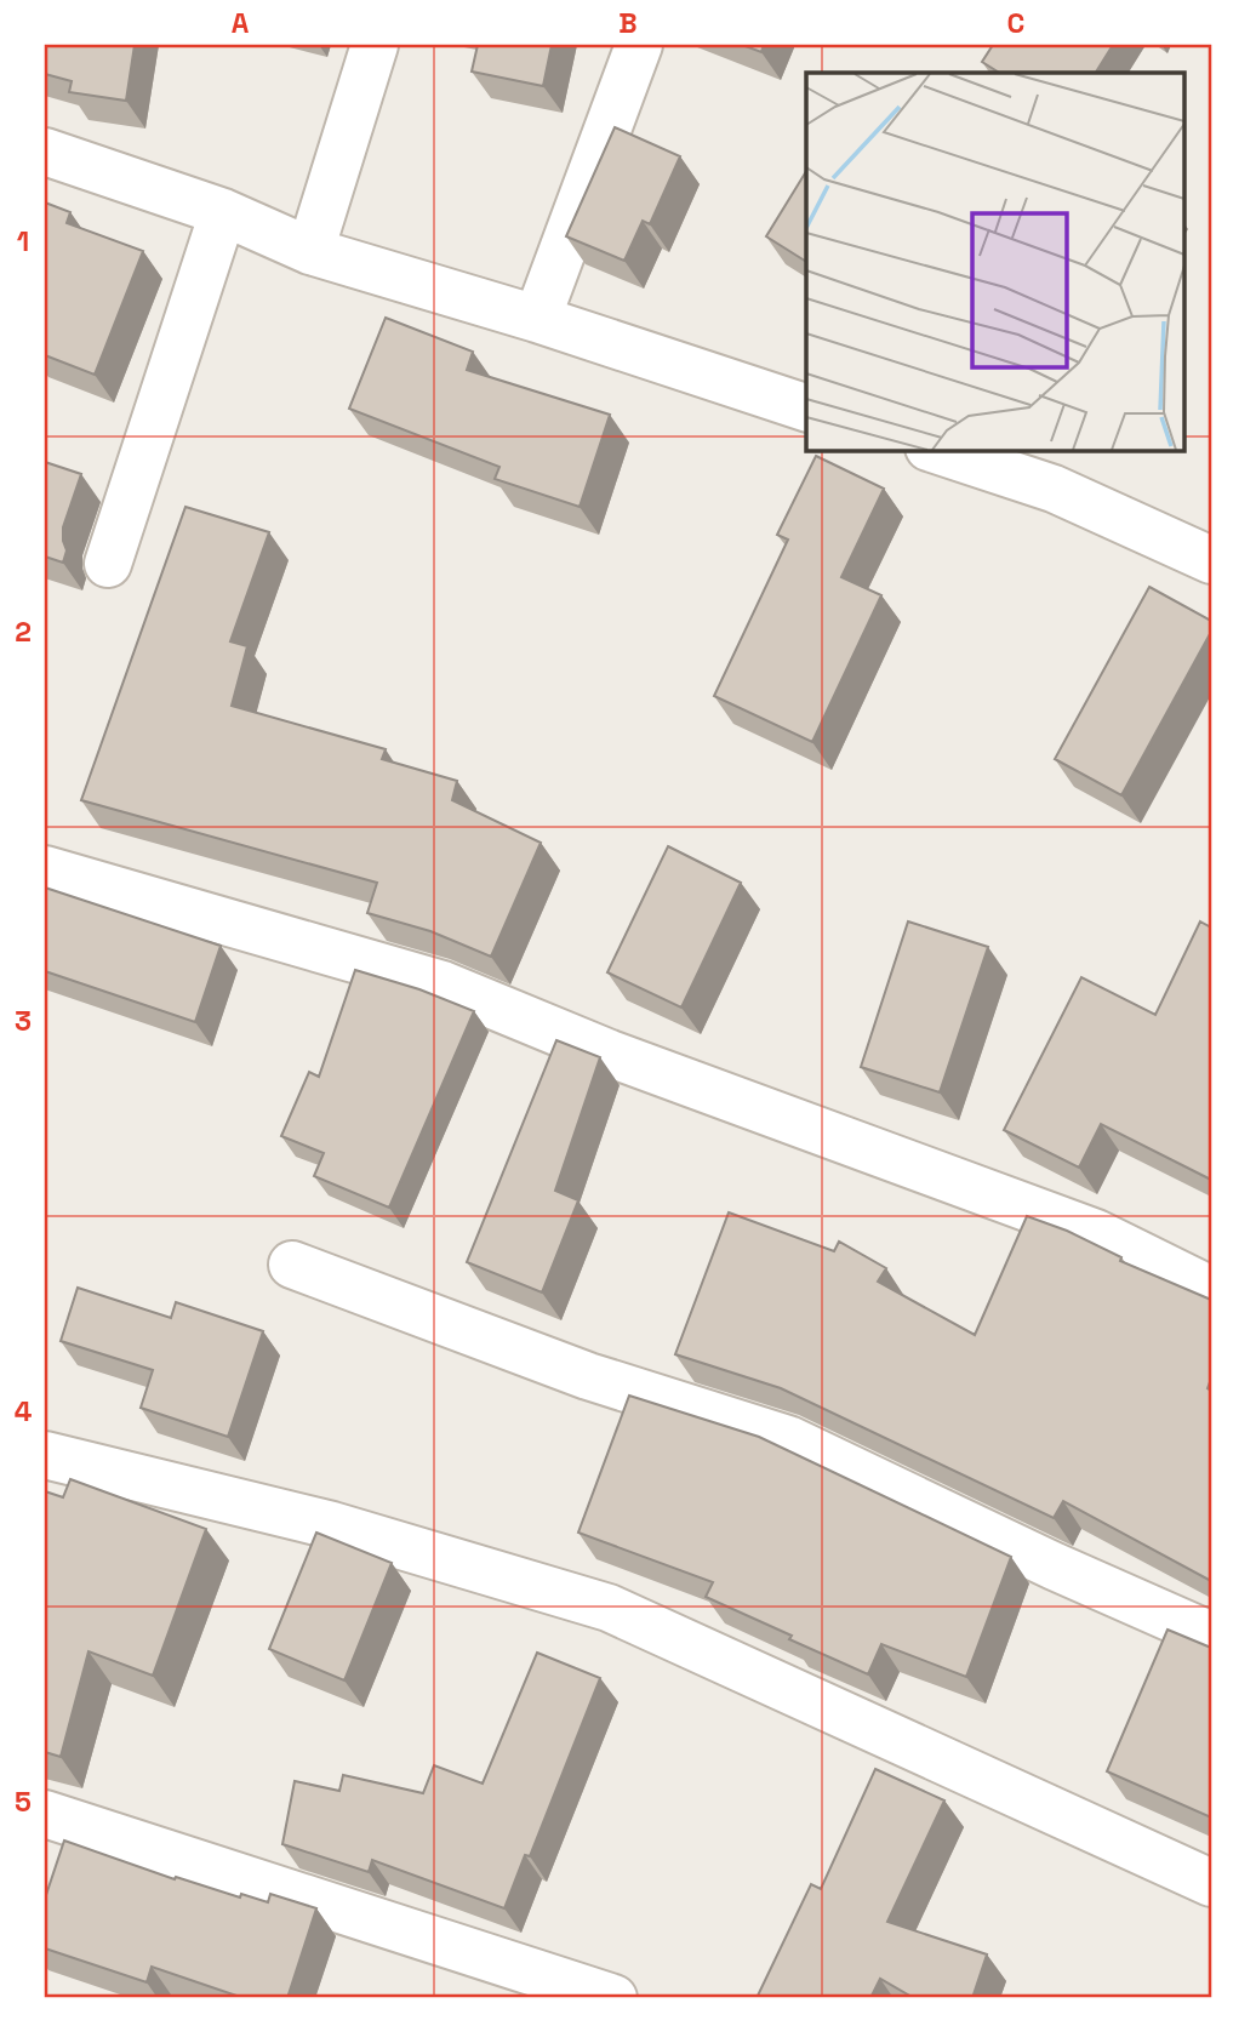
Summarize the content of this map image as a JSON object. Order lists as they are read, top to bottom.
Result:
{
  "grid": {
    "columns": ["A", "B", "C"],
    "rows": [
      "1",
      "2",
      "3",
      "4",
      "5"
    ]
  }
}
